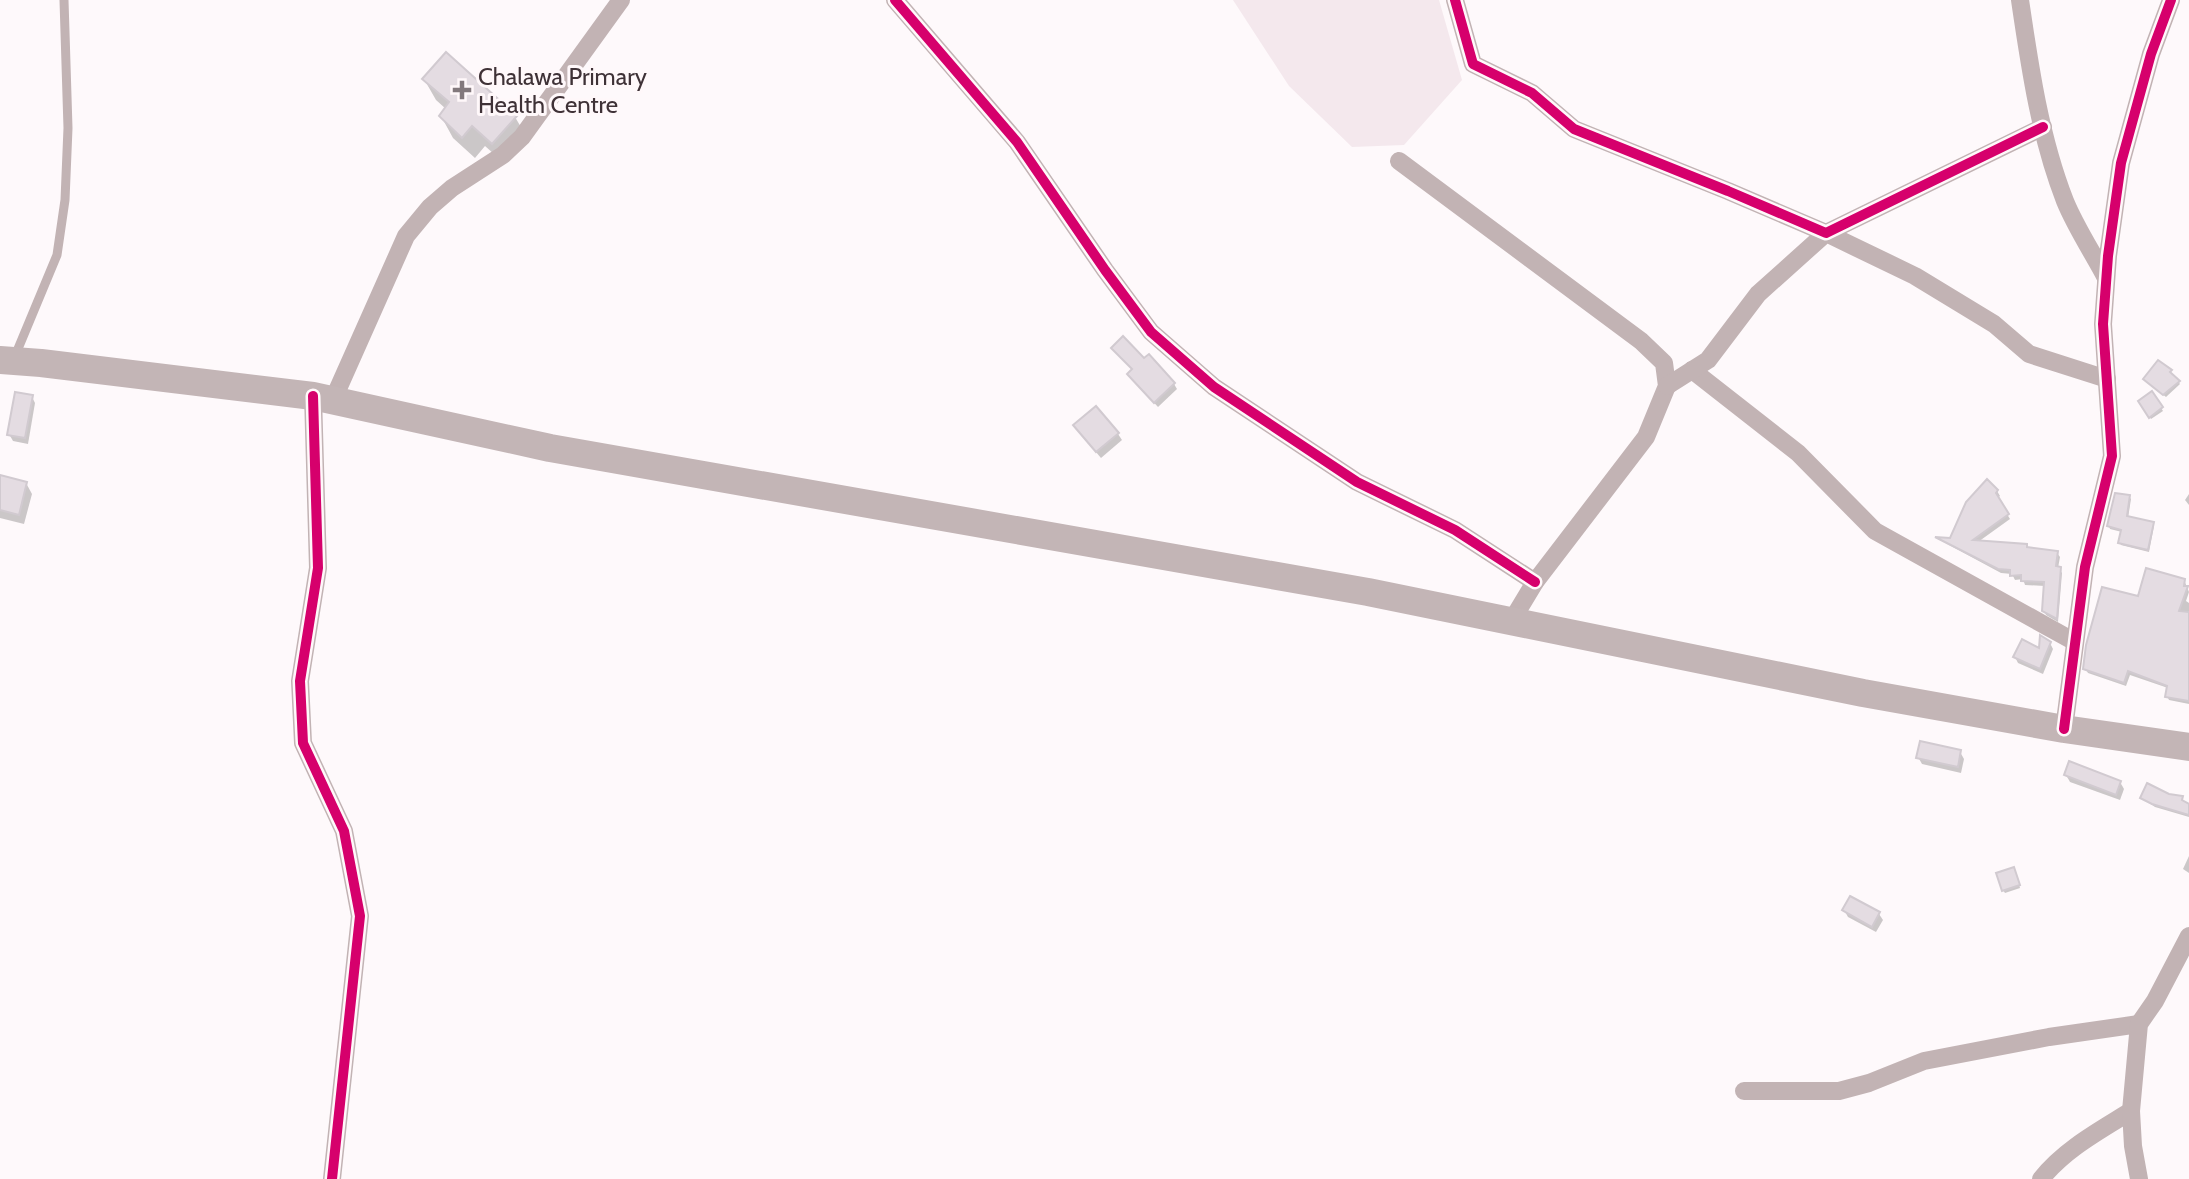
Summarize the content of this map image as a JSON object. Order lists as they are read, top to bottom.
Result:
{
  "places": {
    "health": ["Chalawa Primary Health Centre"]
  }
}
